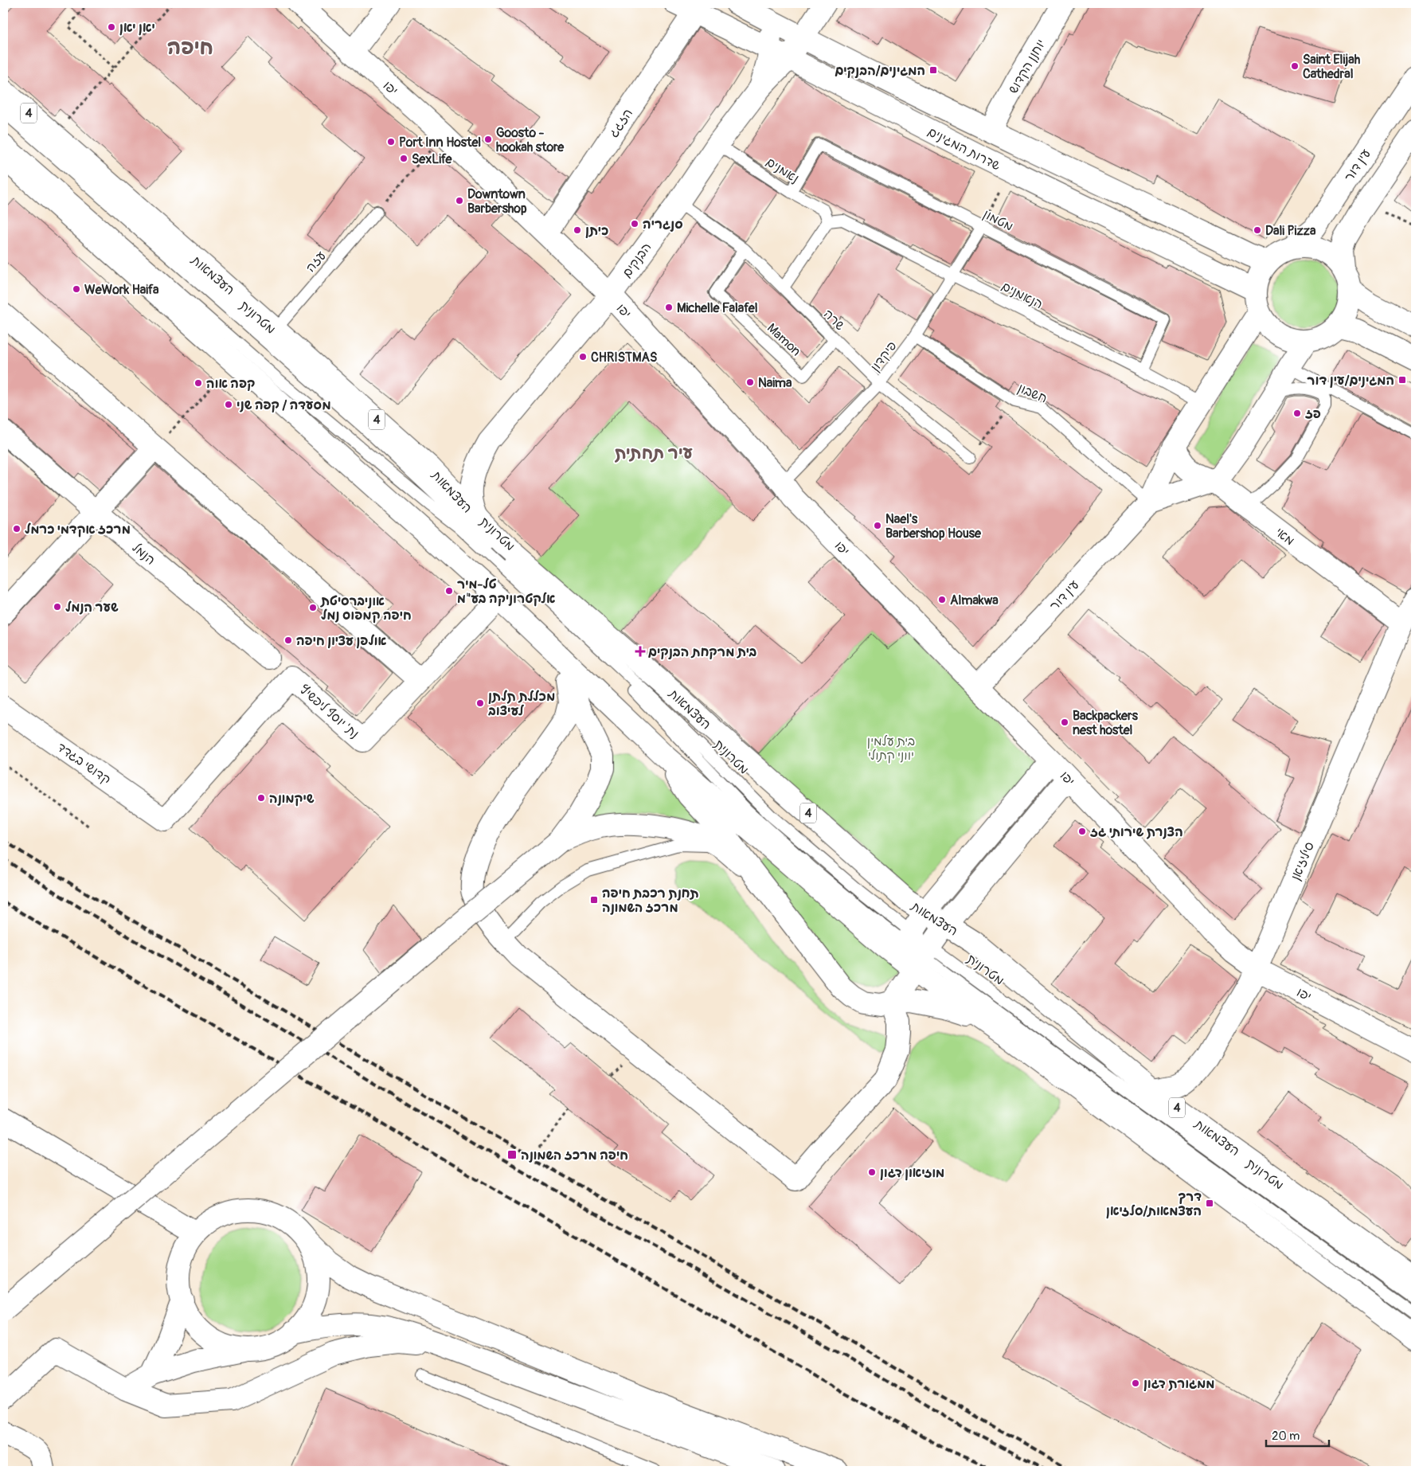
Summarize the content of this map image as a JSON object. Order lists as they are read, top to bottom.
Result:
{
  "streets": {
    "main road": [
      "יוחנן הקדוש",
      "יפו",
      "4",
      "הזגג",
      "שדרות המגינים",
      "עין דור",
      "הבנקים",
      "העצמאות",
      "מאי",
      "הנמל",
      "נת' יוסף ליפשיץ",
      "קדושי בגדד",
      "סיליזיאן"
    ],
    "lane": [
      "נאמנים",
      "מטמון",
      "עזה",
      "הנאמנים",
      "מטרונית",
      "שרה",
      "Mamon",
      "פיקדון",
      "חשבון"
    ]
  },
  "crossings": [
    ["יפו", "הזגג"],
    ["יפו", "עין דור"],
    ["יפו", "הבנקים"],
    ["יפו", "פיקדון"],
    ["יפו", "סיליזיאן"],
    ["הזגג", "שדרות המגינים"],
    ["שדרות המגינים", "עין דור"],
    ["שדרות המגינים", "הבנקים"],
    ["עין דור", "הנאמנים"],
    ["עין דור", "חשבון"],
    ["עין דור", "מאי"],
    ["נאמנים", "מטמון"],
    ["נאמנים", "הבנקים"],
    ["נאמנים", "הנאמנים"],
    ["מטמון", "הנאמנים"],
    ["מטמון", "פיקדון"],
    ["הבנקים", "העצמאות"],
    ["הבנקים", "שרה"],
    ["עזה", "העצמאות"],
    ["העצמאות", "סיליזיאן"],
    ["הנאמנים", "פיקדון"],
    ["שרה", "Mamon"],
    ["שרה", "פיקדון"],
    ["פיקדון", "חשבון"],
    ["מאי", "סיליזיאן"],
    ["נת' יוסף ליפשיץ", "קדושי בגדד"]
  ],
  "districts": ["חיפה", "עיר תחתית"],
  "parks": ["בית עלמין יווני קתולי"],
  "places": {
    "other": [
      "יאן יאן",
      "Saint Elijah Cathedral",
      "Goosto - hookah store",
      "Port Inn Hostel",
      "SexLife",
      "Downtown Barbershop",
      "סנגריה",
      "כיתן",
      "Dali Pizza",
      "WeWork Haifa",
      "Michelle Falafel",
      "CHRISTMAS",
      "Naima",
      "קפה אוה",
      "מסעדה / קפה שני",
      "פז",
      "Nael's Barbershop House",
      "מרכז אקדמי כרמל",
      "טל-מיר אלקטרוניקה בע\"מ",
      "Almakwa",
      "שער הנמל",
      "אוניברסיטת חיפה קמפוס נמל",
      "אולפן עציון חיפה",
      "מכללת תלתן לעיצוב",
      "Backpackers nest hostel",
      "שיקמונה",
      "הצנרת שירותי גז",
      "מוזיאון דגון",
      "ממגורת דגון"
    ],
    "transit": [
      "המגינים/הבנקים",
      "המגינים/עין דור",
      "תחנת רכבת חיפה מרכז השמונה",
      "חיפה מרכז השמונה",
      "דרך העצמאות/סלזיאן"
    ],
    "health": ["בית מרקחת הבנקים"]
  },
  "scale_bar": "20 m"
}
